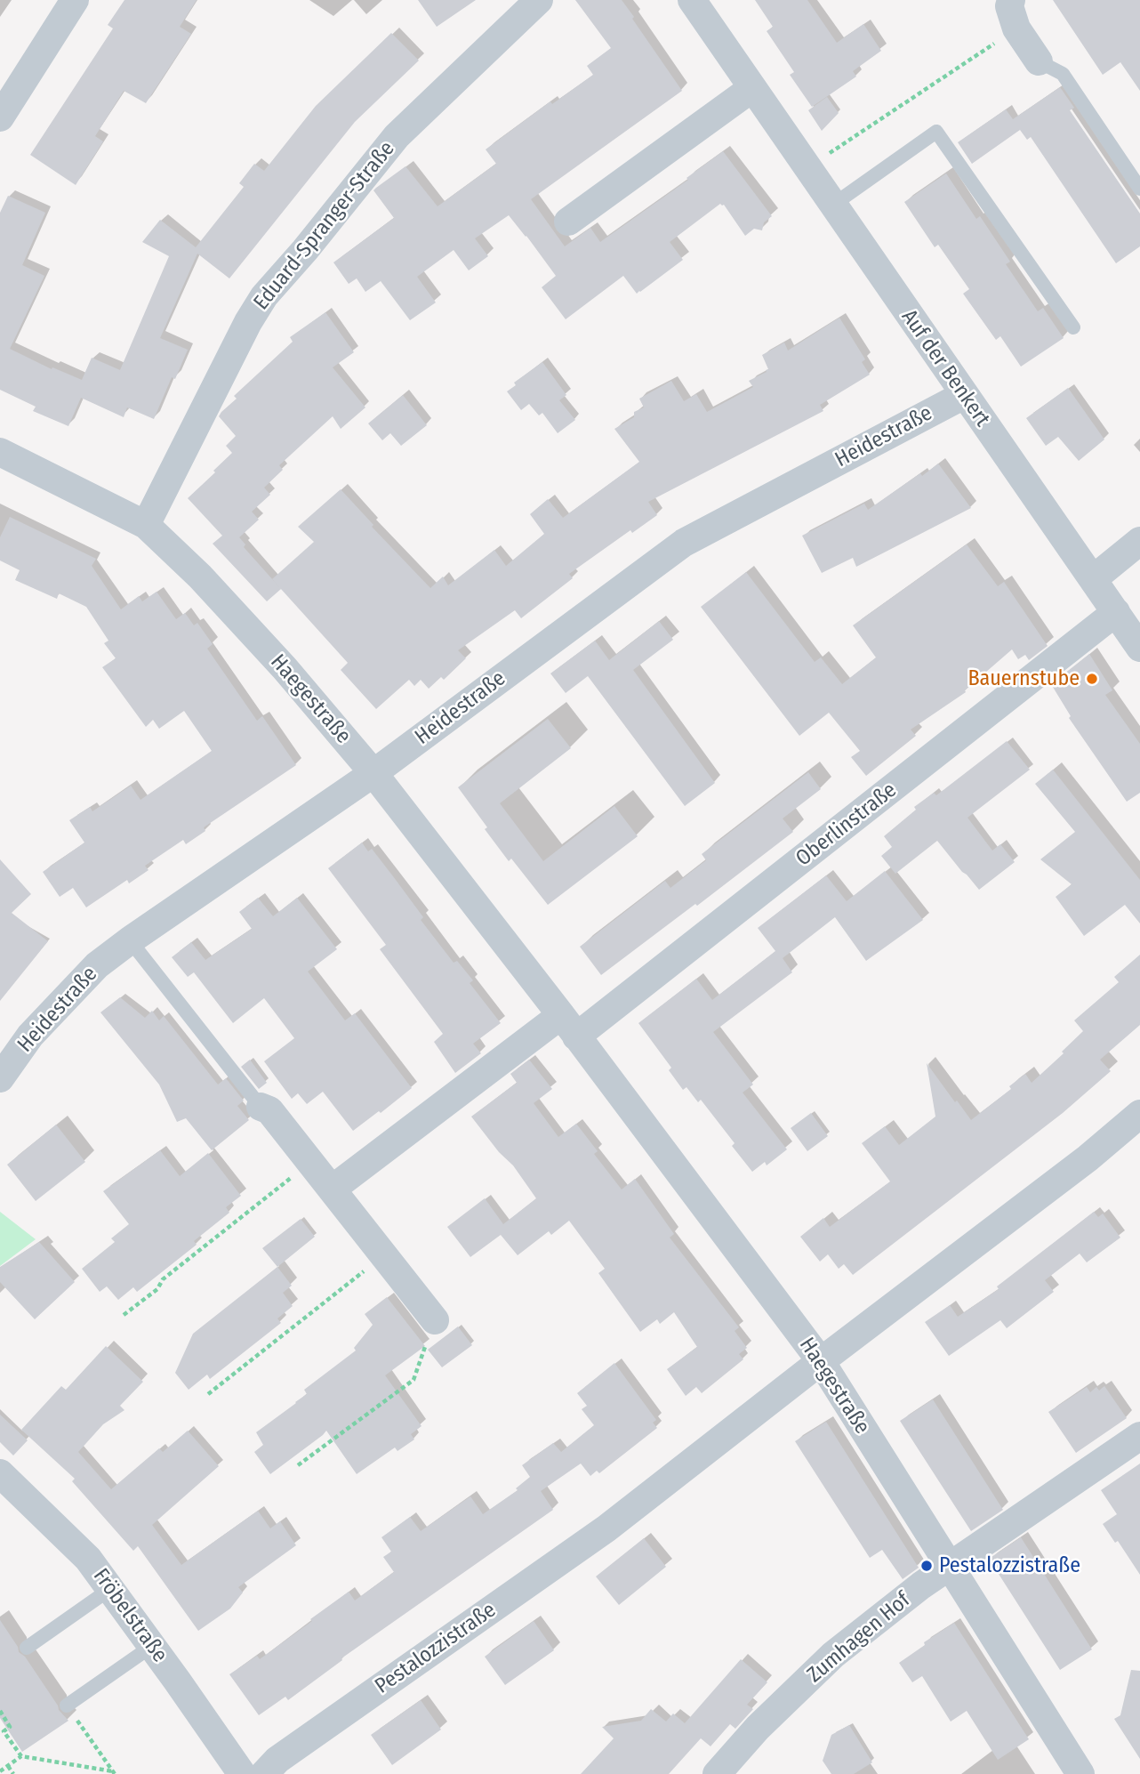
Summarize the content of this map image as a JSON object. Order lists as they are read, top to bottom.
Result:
{
  "streets": {
    "street": [
      "Eduard-Spranger-Straße",
      "Auf der Benkert",
      "Heidestraße",
      "Haegestraße",
      "Oberlinstraße",
      "Fröbelstraße",
      "Zumhagen Hof",
      "Pestalozzistraße"
    ]
  },
  "crossings": [
    ["Eduard-Spranger-Straße", "Haegestraße"],
    ["Auf der Benkert", "Heidestraße"],
    ["Auf der Benkert", "Oberlinstraße"],
    ["Heidestraße", "Haegestraße"],
    ["Haegestraße", "Oberlinstraße"],
    ["Haegestraße", "Zumhagen Hof"],
    ["Haegestraße", "Pestalozzistraße"]
  ],
  "places": ["Bauernstube", "Pestalozzistraße"]
}
